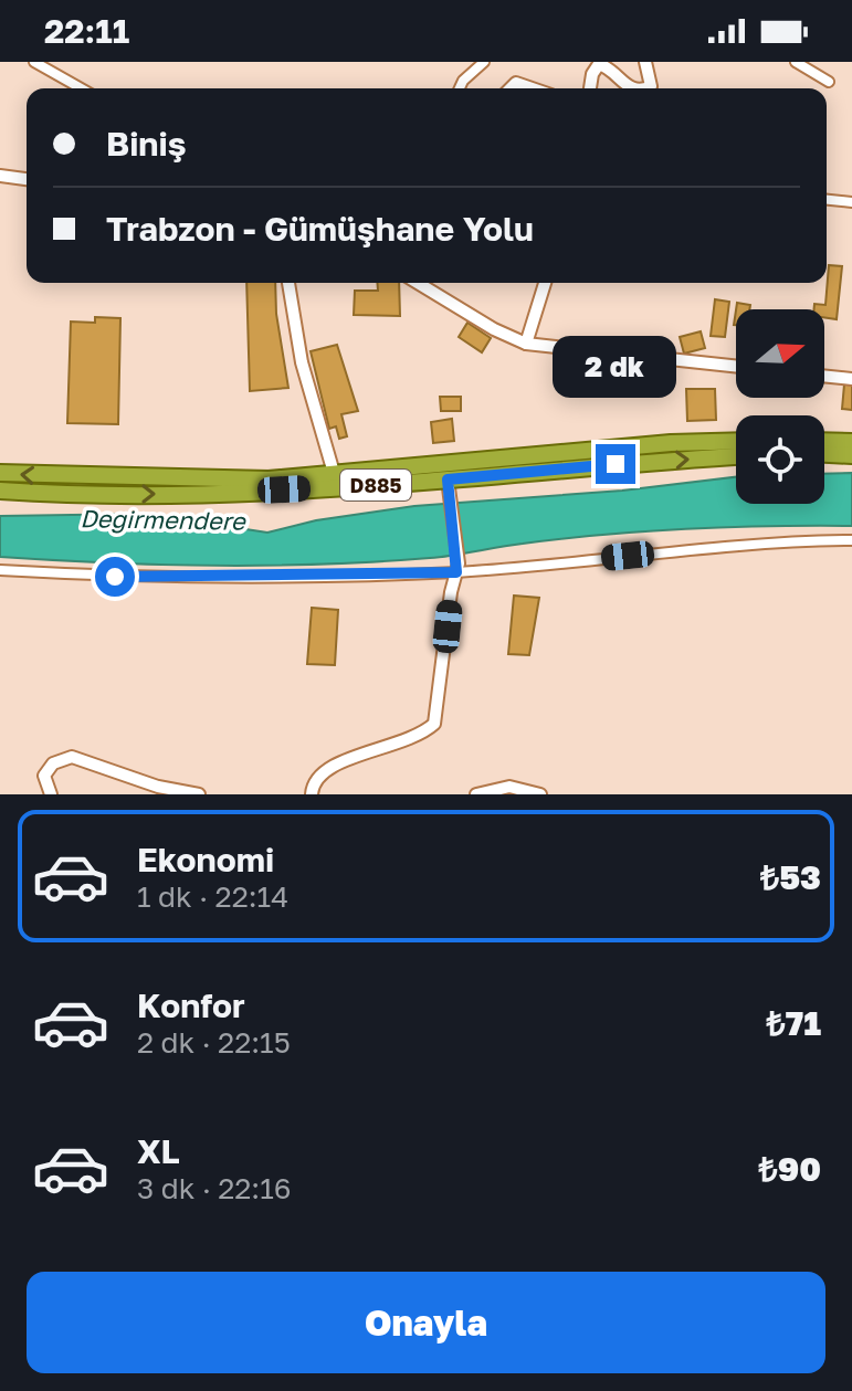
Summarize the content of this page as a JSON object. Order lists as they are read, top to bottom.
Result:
{
  "streets": {
    "highway": ["D885"]
  },
  "water": ["Değirmendere"],
  "north": "right",
  "page": {
    "status": "22:11",
    "banner": ["Biniş", "Trabzon - Gümüşhane Yolu"],
    "bubble": "2 dk",
    "list": [
      {
        "name": "Ekonomi",
        "note": "1 dk · 22:14",
        "value": "₺53"
      },
      {
        "name": "Konfor",
        "note": "2 dk · 22:15",
        "value": "₺71"
      },
      {
        "name": "XL",
        "note": "3 dk · 22:16",
        "value": "₺90"
      }
    ],
    "buttons": "Onayla"
  }
}
